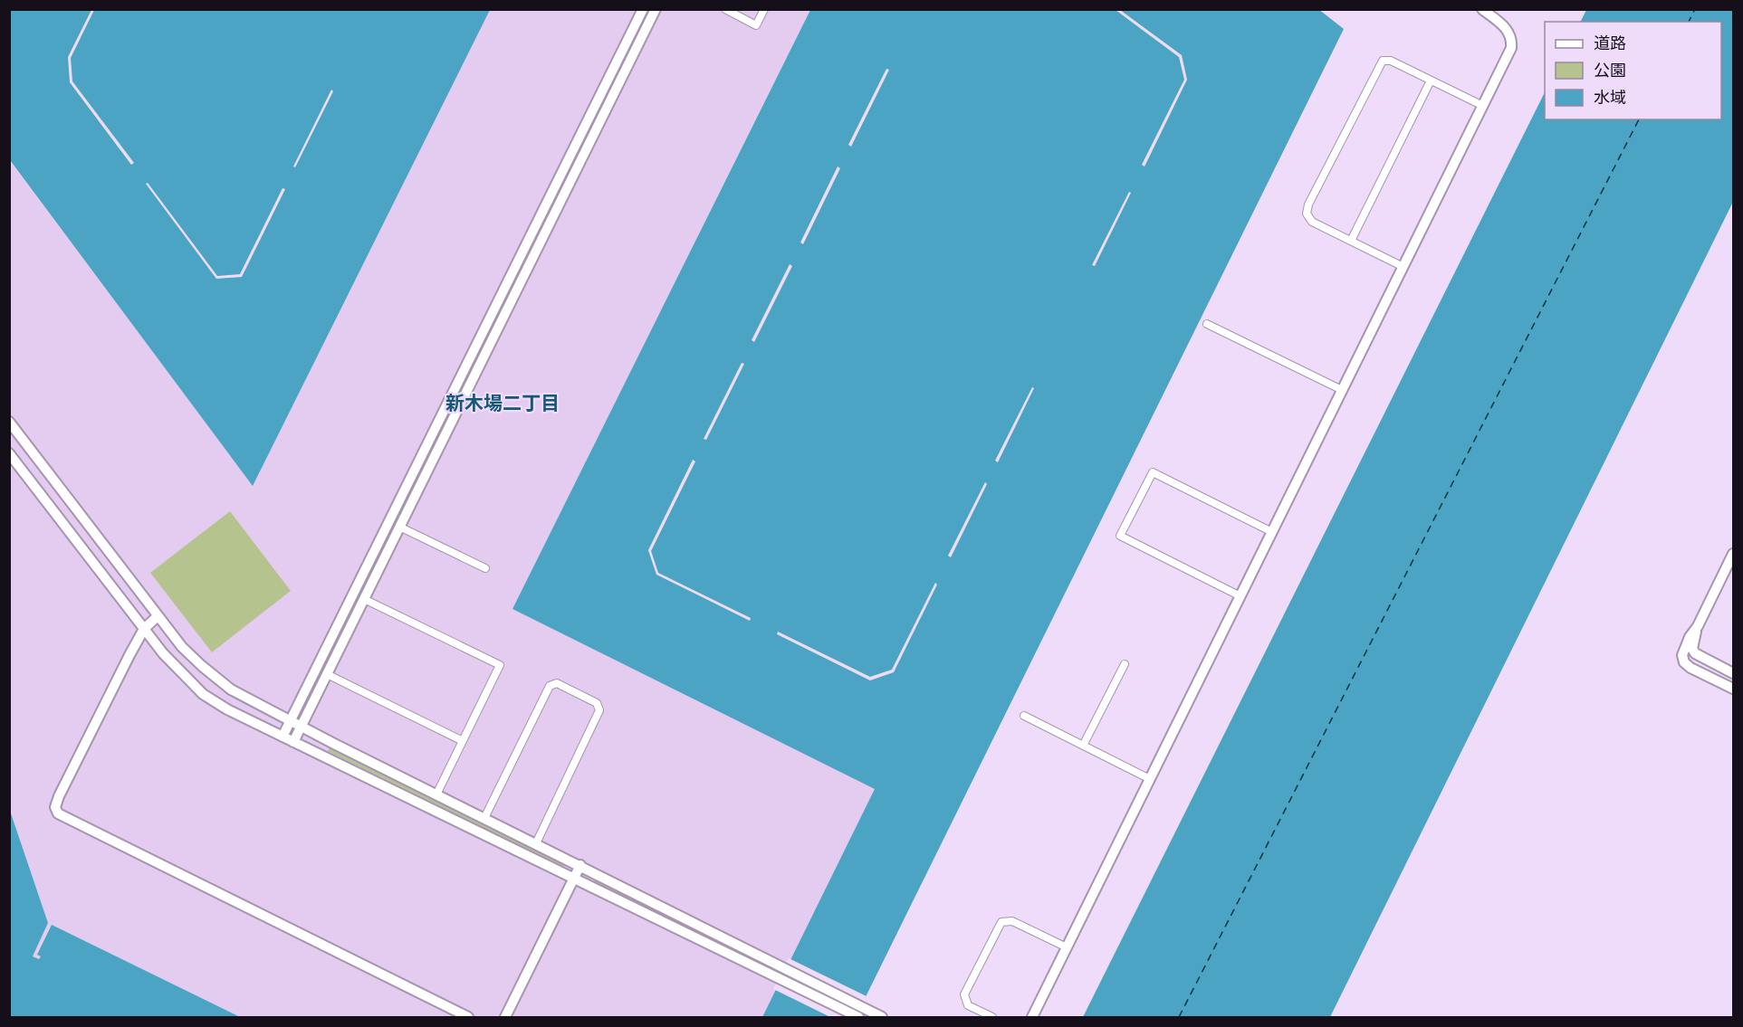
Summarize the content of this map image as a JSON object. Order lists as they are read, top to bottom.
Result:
{
  "districts": ["新木場二丁目"],
  "legend": ["道路", "公園", "水域"]
}
